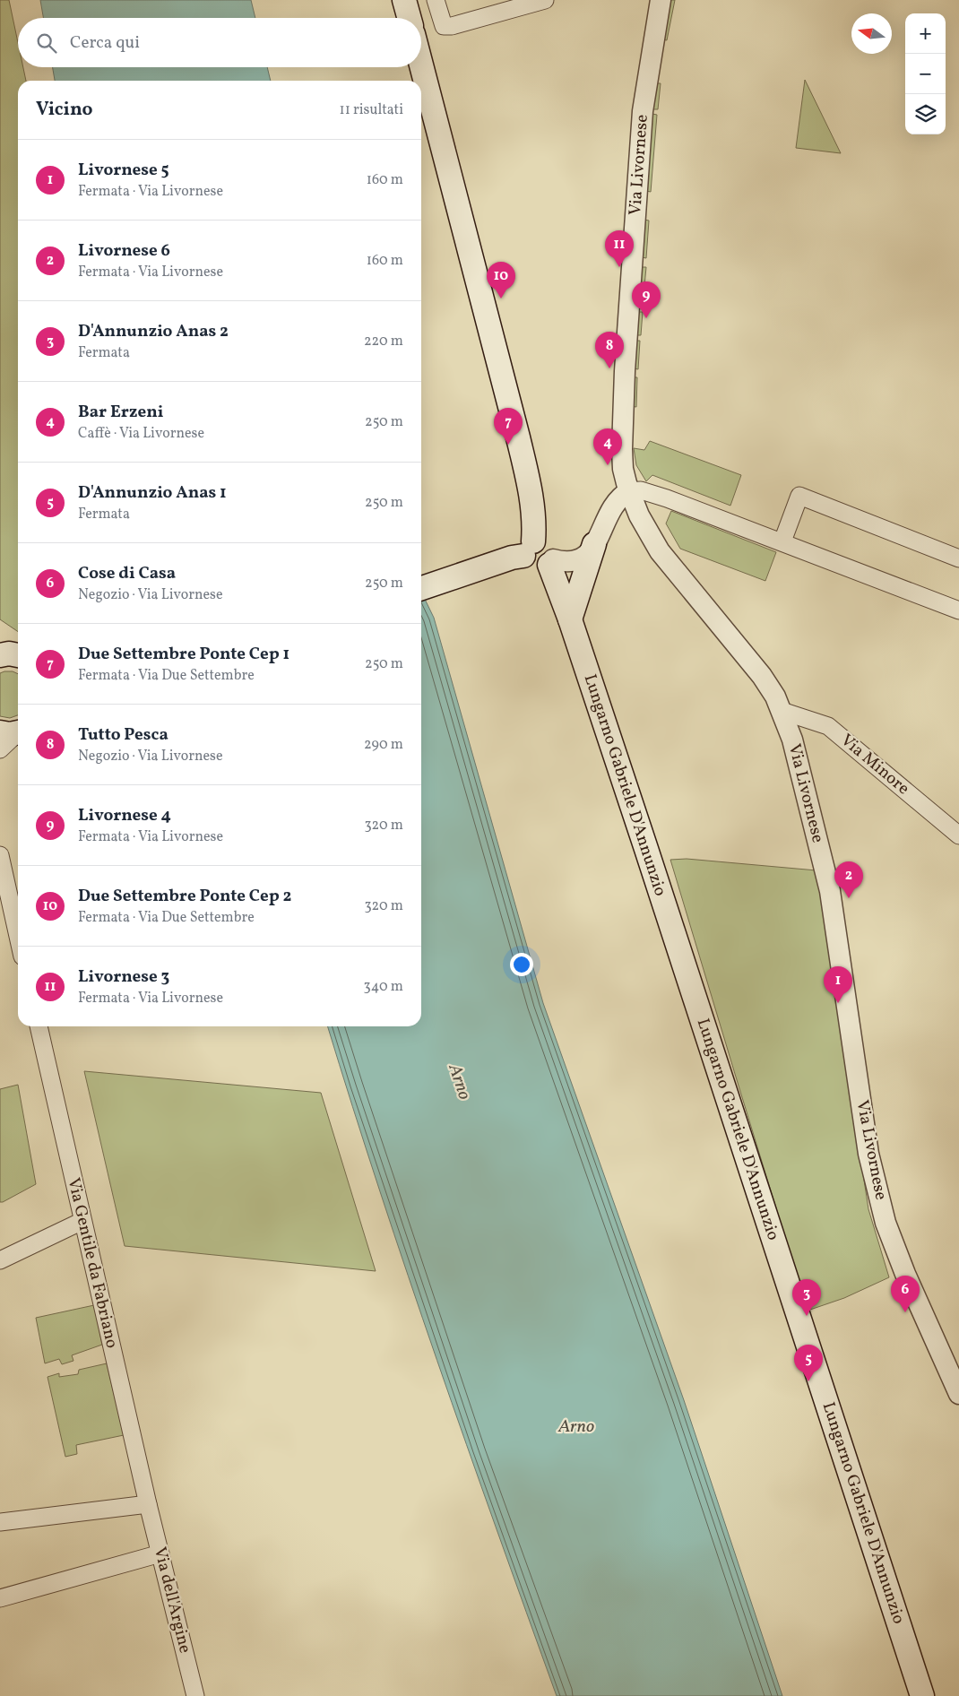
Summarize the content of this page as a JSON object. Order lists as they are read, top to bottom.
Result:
{
  "streets": {
    "main road": ["Lungarno Gabriele D'Annunzio"],
    "street": [
      "Via Livornese",
      "Via Minore",
      "Via Gentile da Fabriano",
      "Via dell'Argine"
    ]
  },
  "crossings": [
    ["Via Livornese", "Via Minore"],
    ["Via Gentile da Fabriano", "Via dell'Argine"]
  ],
  "water": ["Arno"],
  "north": "left",
  "page": {
    "map_buttons": ["+", "−"],
    "search": "Cerca qui",
    "heading": ["Vicino", "11 risultati"],
    "list": [
      {
        "mark": "1",
        "name": "Livornese 5",
        "note": "Fermata · Via Livornese",
        "value": "160 m"
      },
      {
        "mark": "2",
        "name": "Livornese 6",
        "note": "Fermata · Via Livornese",
        "value": "160 m"
      },
      {
        "mark": "3",
        "name": "D'Annunzio Anas 2",
        "note": "Fermata",
        "value": "220 m"
      },
      {
        "mark": "4",
        "name": "Bar Erzeni",
        "note": "Caffè · Via Livornese",
        "value": "250 m"
      },
      {
        "mark": "5",
        "name": "D'Annunzio Anas 1",
        "note": "Fermata",
        "value": "250 m"
      },
      {
        "mark": "6",
        "name": "Cose di Casa",
        "note": "Negozio · Via Livornese",
        "value": "250 m"
      },
      {
        "mark": "7",
        "name": "Due Settembre Ponte Cep 1",
        "note": "Fermata · Via Due Settembre",
        "value": "250 m"
      },
      {
        "mark": "8",
        "name": "Tutto Pesca",
        "note": "Negozio · Via Livornese",
        "value": "290 m"
      },
      {
        "mark": "9",
        "name": "Livornese 4",
        "note": "Fermata · Via Livornese",
        "value": "320 m"
      },
      {
        "mark": "10",
        "name": "Due Settembre Ponte Cep 2",
        "note": "Fermata · Via Due Settembre",
        "value": "320 m"
      },
      {
        "mark": "11",
        "name": "Livornese 3",
        "note": "Fermata · Via Livornese",
        "value": "340 m"
      }
    ],
    "pins": [
      "11",
      "10",
      "9",
      "8",
      "7",
      "4",
      "2",
      "1",
      "6",
      "3",
      "5"
    ]
  }
}
